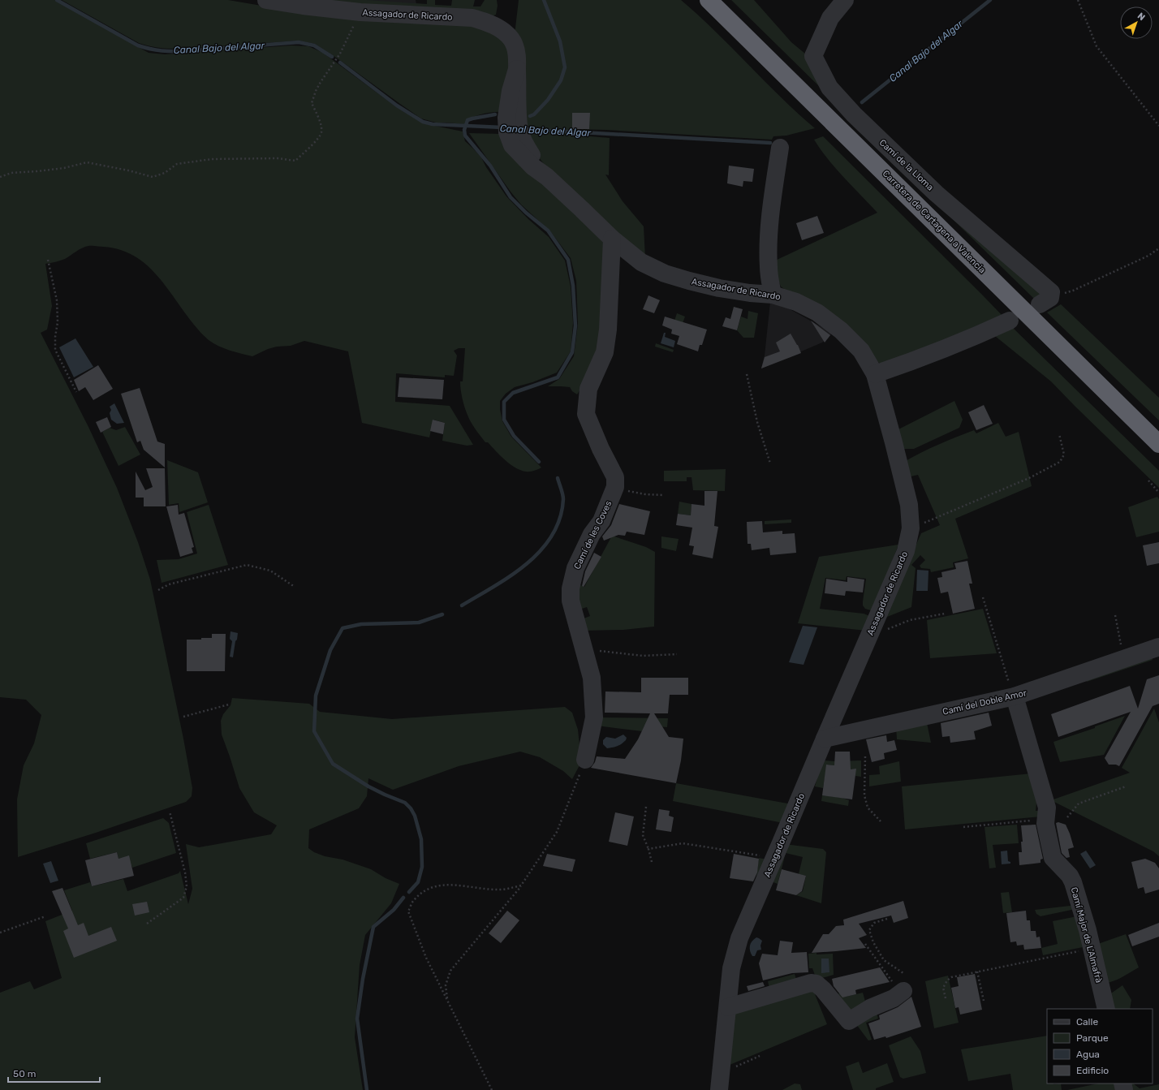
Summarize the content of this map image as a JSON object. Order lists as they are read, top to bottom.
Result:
{
  "streets": {
    "highway": ["Carretera de Cartagena a Valencia"],
    "street": [
      "Assagador de Ricardo",
      "Camí de la Lloma",
      "Camí de les Coves",
      "Camí del Doble Amor",
      "Camí Major de L'Almafrà"
    ]
  },
  "crossings": [
    ["Assagador de Ricardo", "Camí del Doble Amor"],
    ["Camí del Doble Amor", "Camí Major de L'Almafrà"]
  ],
  "water": ["Canal Bajo del Algar"],
  "legend": [
    "Calle",
    "Parque",
    "Agua",
    "Edificio"
  ],
  "scale_bar": "50 m",
  "north": "top right"
}
